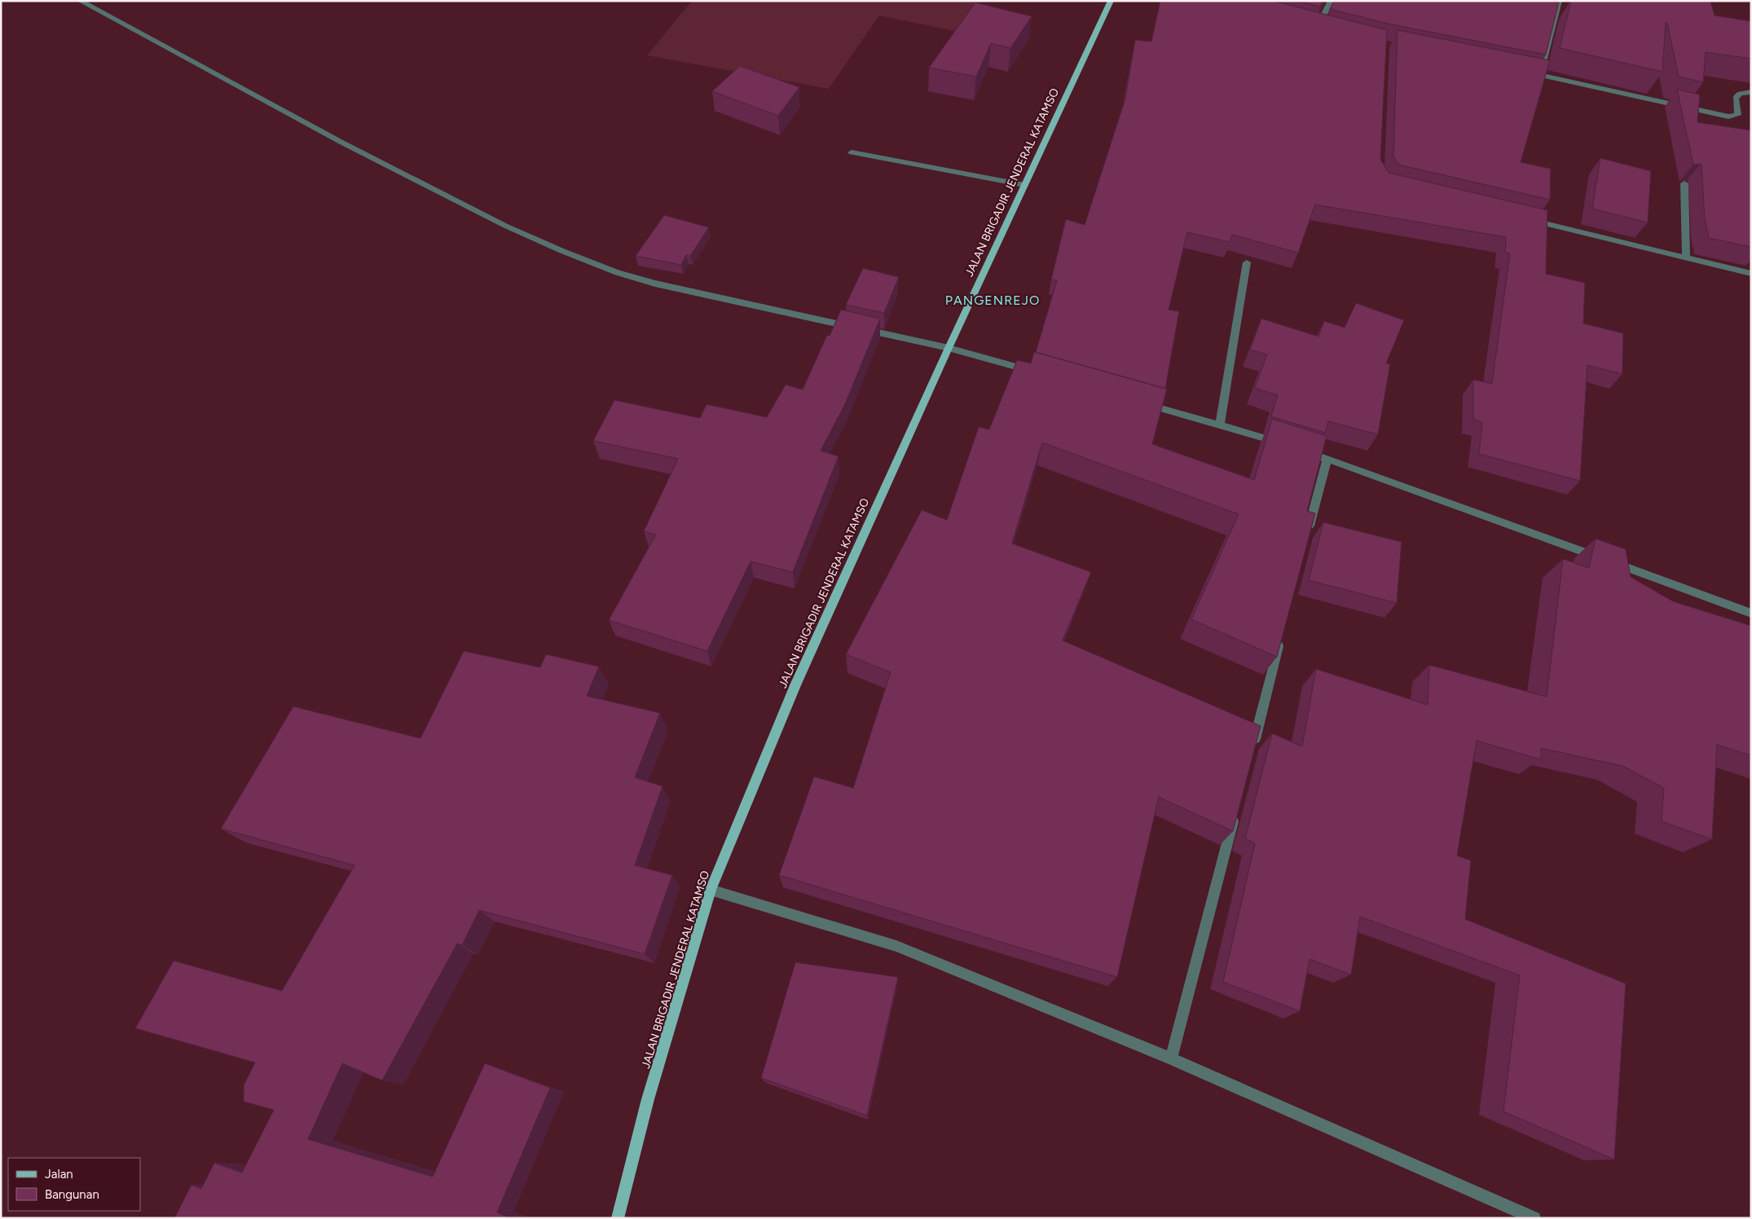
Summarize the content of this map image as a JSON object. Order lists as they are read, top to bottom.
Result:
{
  "streets": {
    "main road": ["JALAN BRIGADIR JENDERAL KATAMSO"]
  },
  "districts": ["PANGENREJO"],
  "legend": ["Jalan", "Bangunan"]
}
